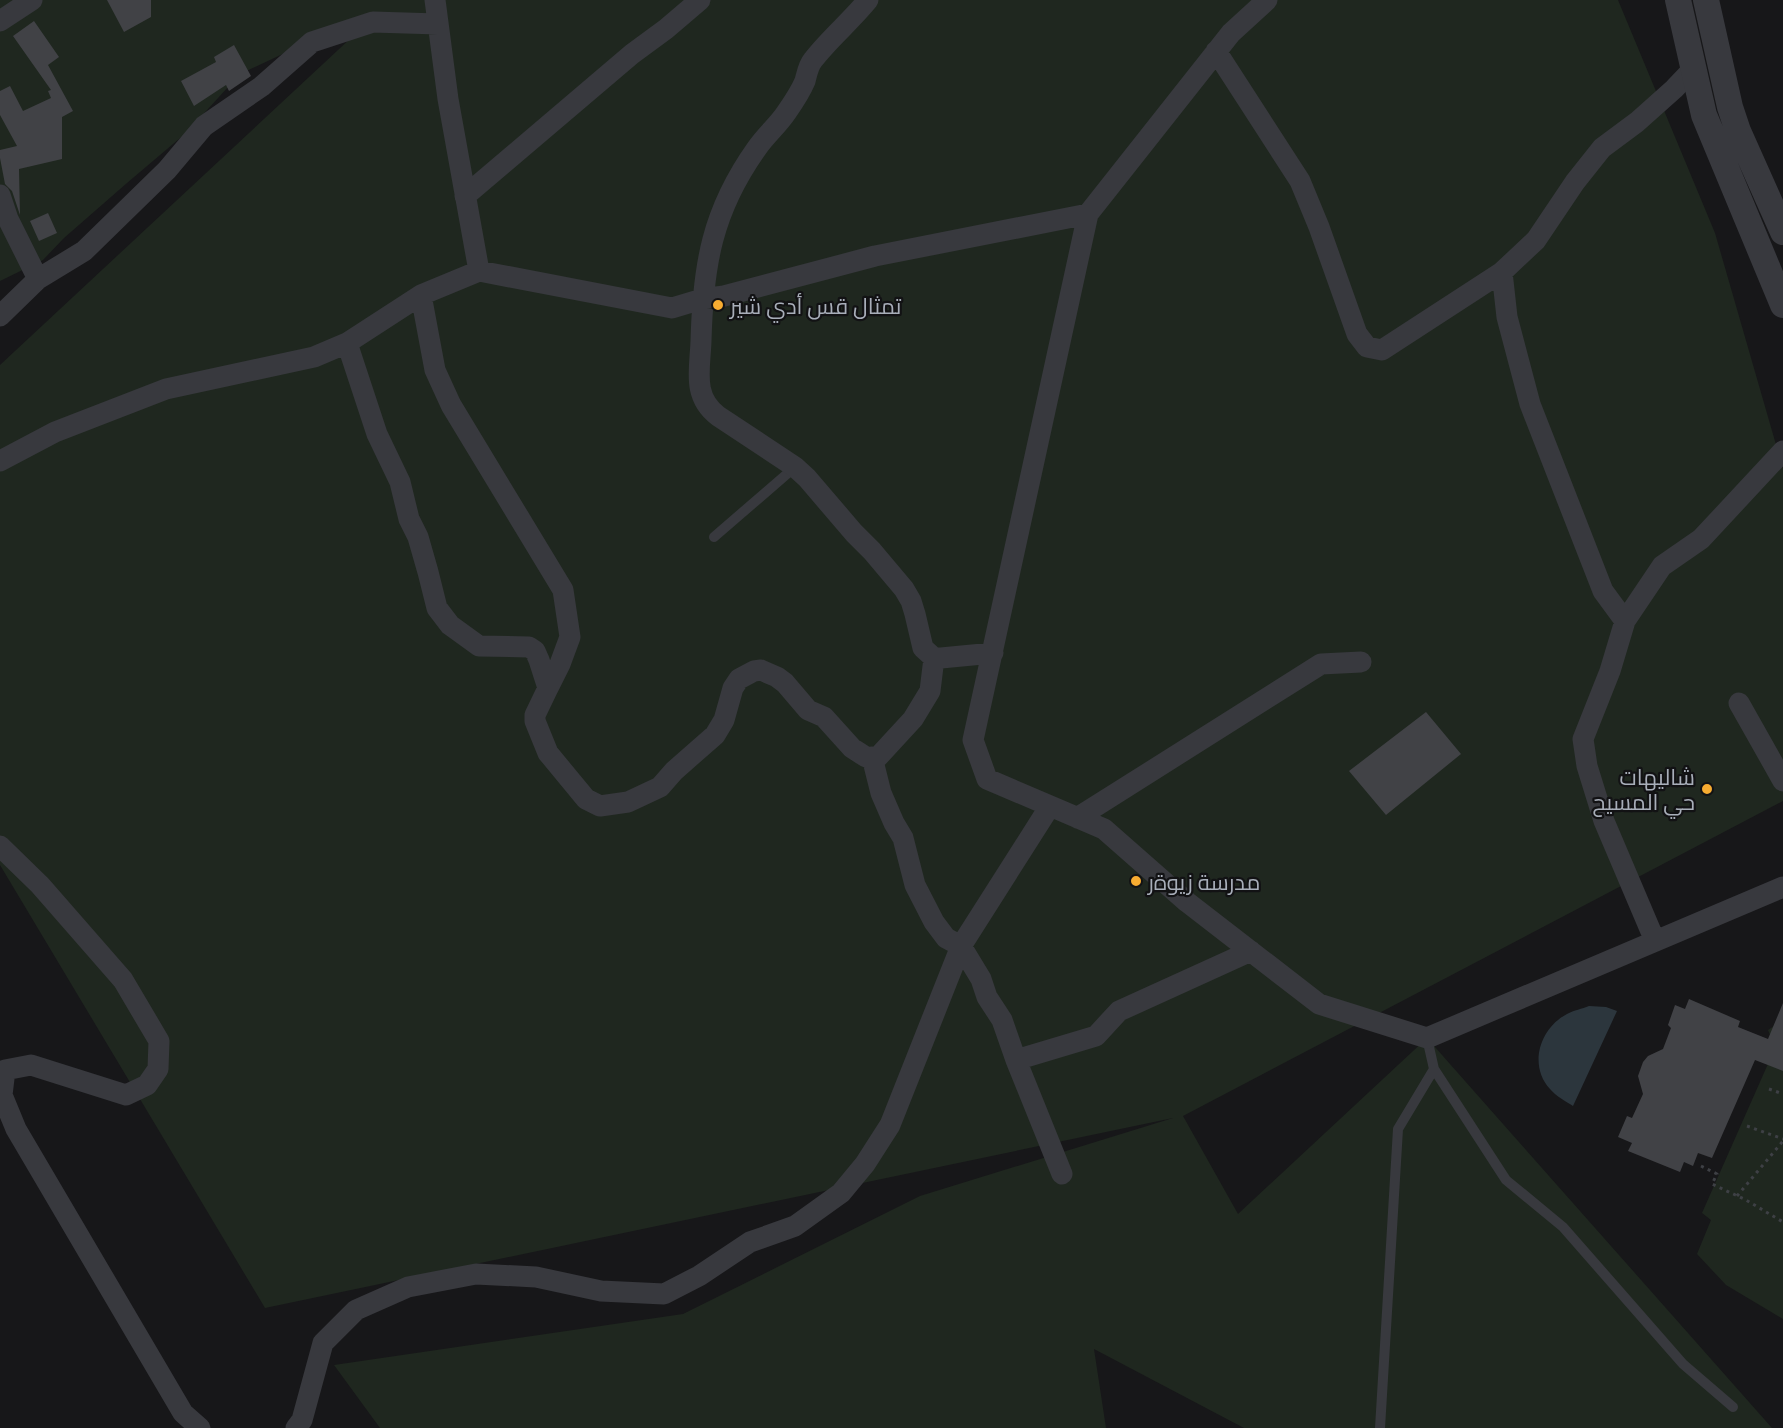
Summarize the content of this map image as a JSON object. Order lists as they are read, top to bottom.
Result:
{
  "places": ["تمثال قس أدي شير", "شاليهات حي المسيح", "مدرسة زيوةر"]
}
